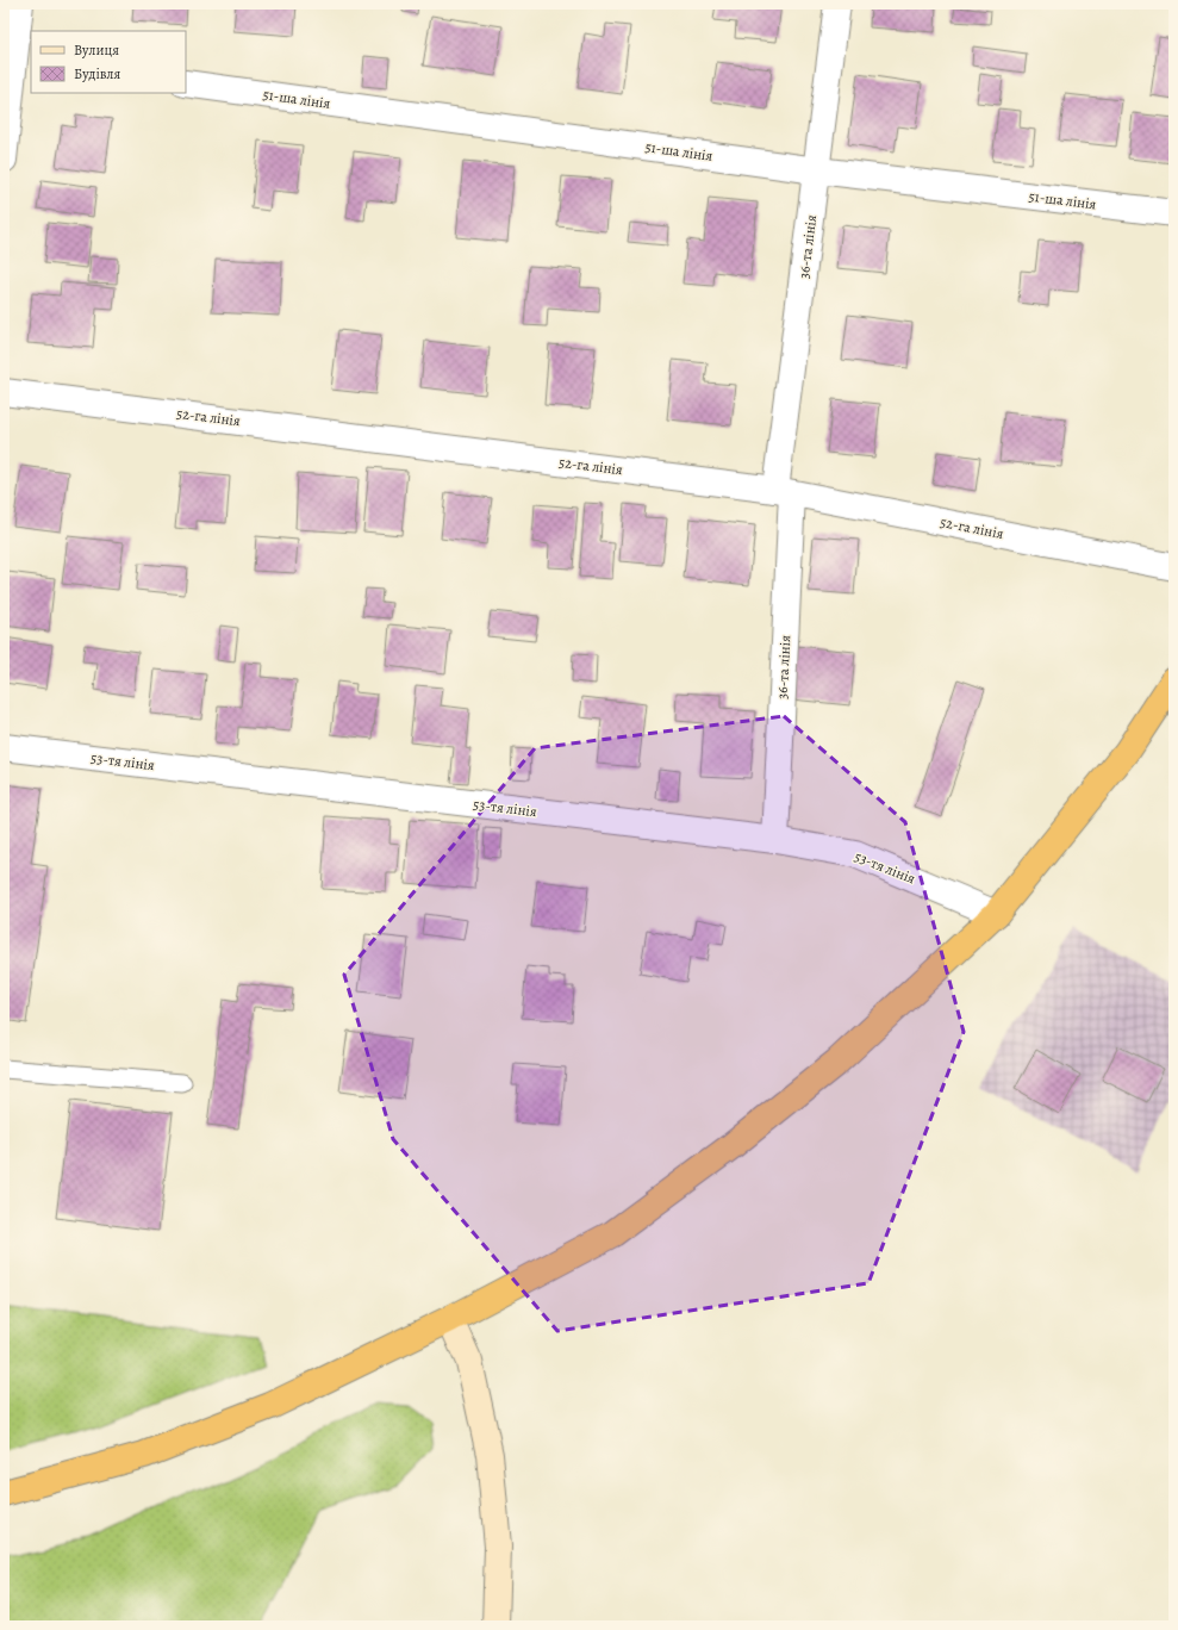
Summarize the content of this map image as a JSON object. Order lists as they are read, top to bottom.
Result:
{
  "streets": {
    "street": [
      "51-ша лінія",
      "36-та лінія",
      "52-га лінія",
      "53-тя лінія"
    ]
  },
  "crossings": [
    ["51-ша лінія", "36-та лінія"],
    ["36-та лінія", "52-га лінія"],
    ["36-та лінія", "53-тя лінія"]
  ],
  "legend": ["Вулиця", "Будівля"]
}
